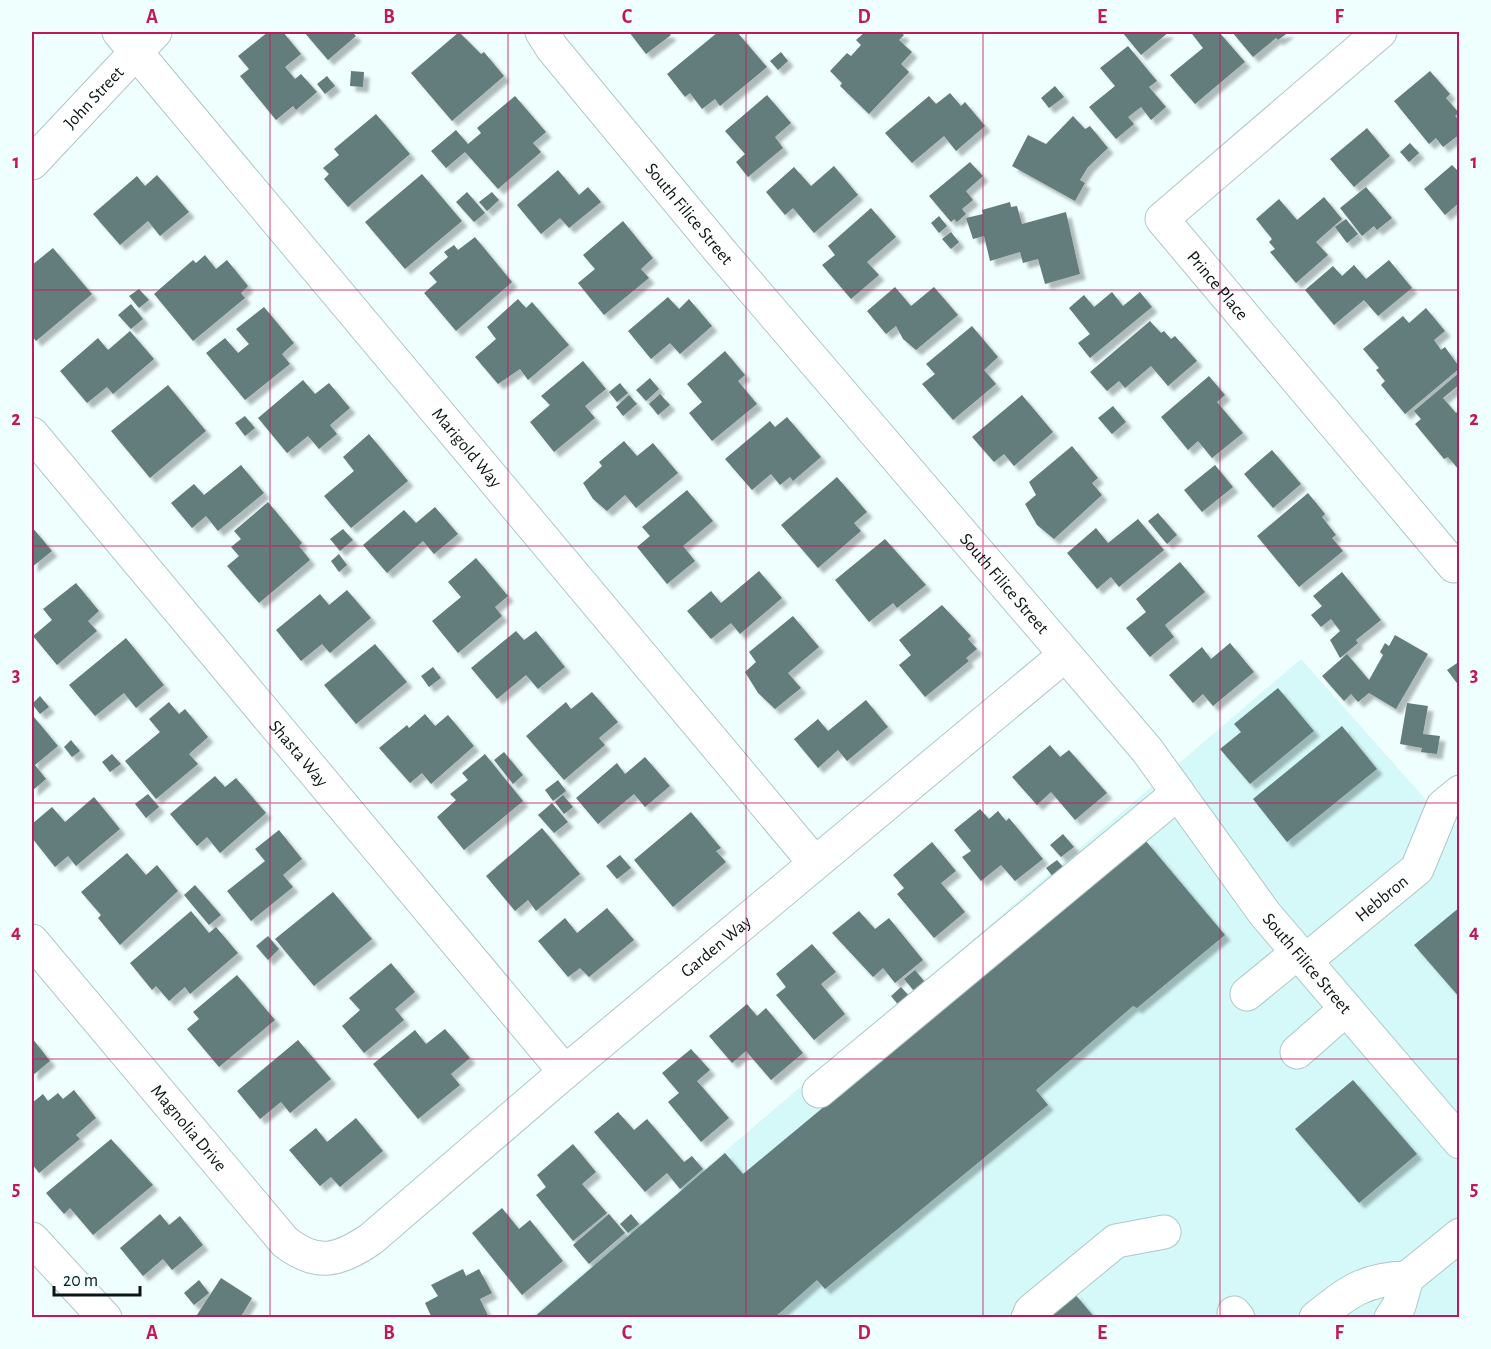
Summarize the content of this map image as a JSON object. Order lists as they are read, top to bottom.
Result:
{
  "streets": {
    "street": [
      "John Street",
      "South Filice Street",
      "Prince Place",
      "Marigold Way",
      "Shasta Way",
      "Hebbron",
      "Garden Way",
      "Magnolia Drive"
    ]
  },
  "crossings": [
    ["John Street", "Marigold Way"],
    ["South Filice Street", "Hebbron"],
    ["South Filice Street", "Garden Way"],
    ["Marigold Way", "Garden Way"],
    ["Shasta Way", "Garden Way"],
    ["Garden Way", "Magnolia Drive"]
  ],
  "scale_bar": "20 m",
  "grid": {
    "columns": [
      "A",
      "B",
      "C",
      "D",
      "E",
      "F"
    ],
    "rows": [
      "1",
      "2",
      "3",
      "4",
      "5"
    ]
  }
}
